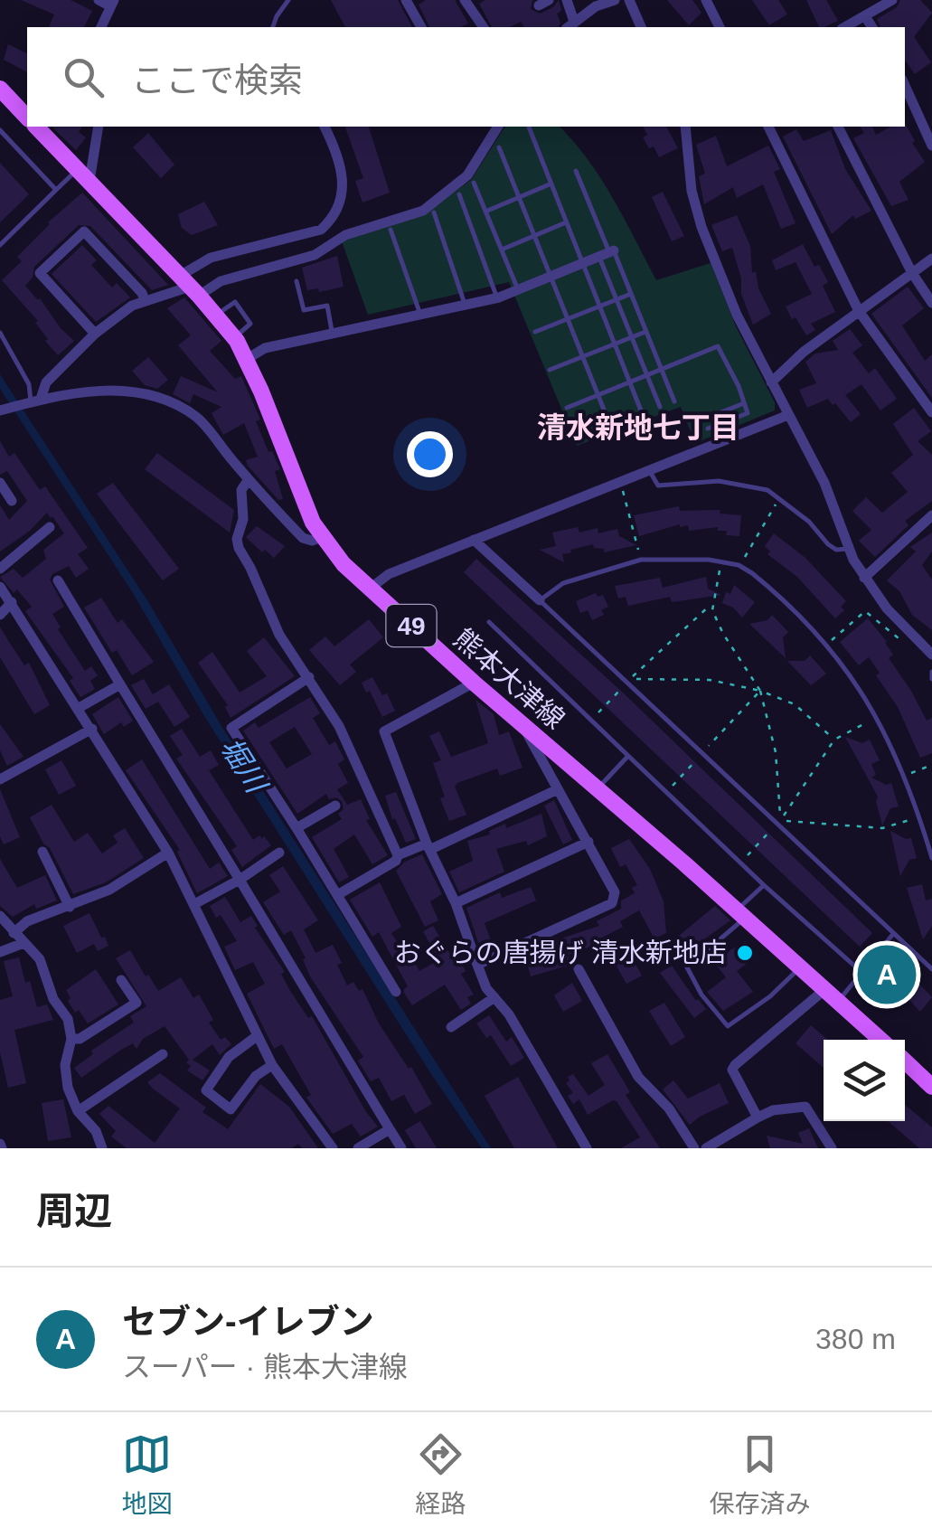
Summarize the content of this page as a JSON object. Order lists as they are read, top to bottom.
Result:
{
  "streets": {
    "main road": ["49", "熊本大津線"]
  },
  "districts": ["清水新地七丁目"],
  "water": ["堀川"],
  "places": ["おぐらの唐揚げ 清水新地店"],
  "page": {
    "search": "ここで検索",
    "pins": "A",
    "heading": "周辺",
    "list": [
      {
        "mark": "A",
        "name": "セブン-イレブン",
        "note": "スーパー · 熊本大津線",
        "value": "380 m"
      }
    ],
    "nav": ["地図", "経路", "保存済み"]
  }
}
